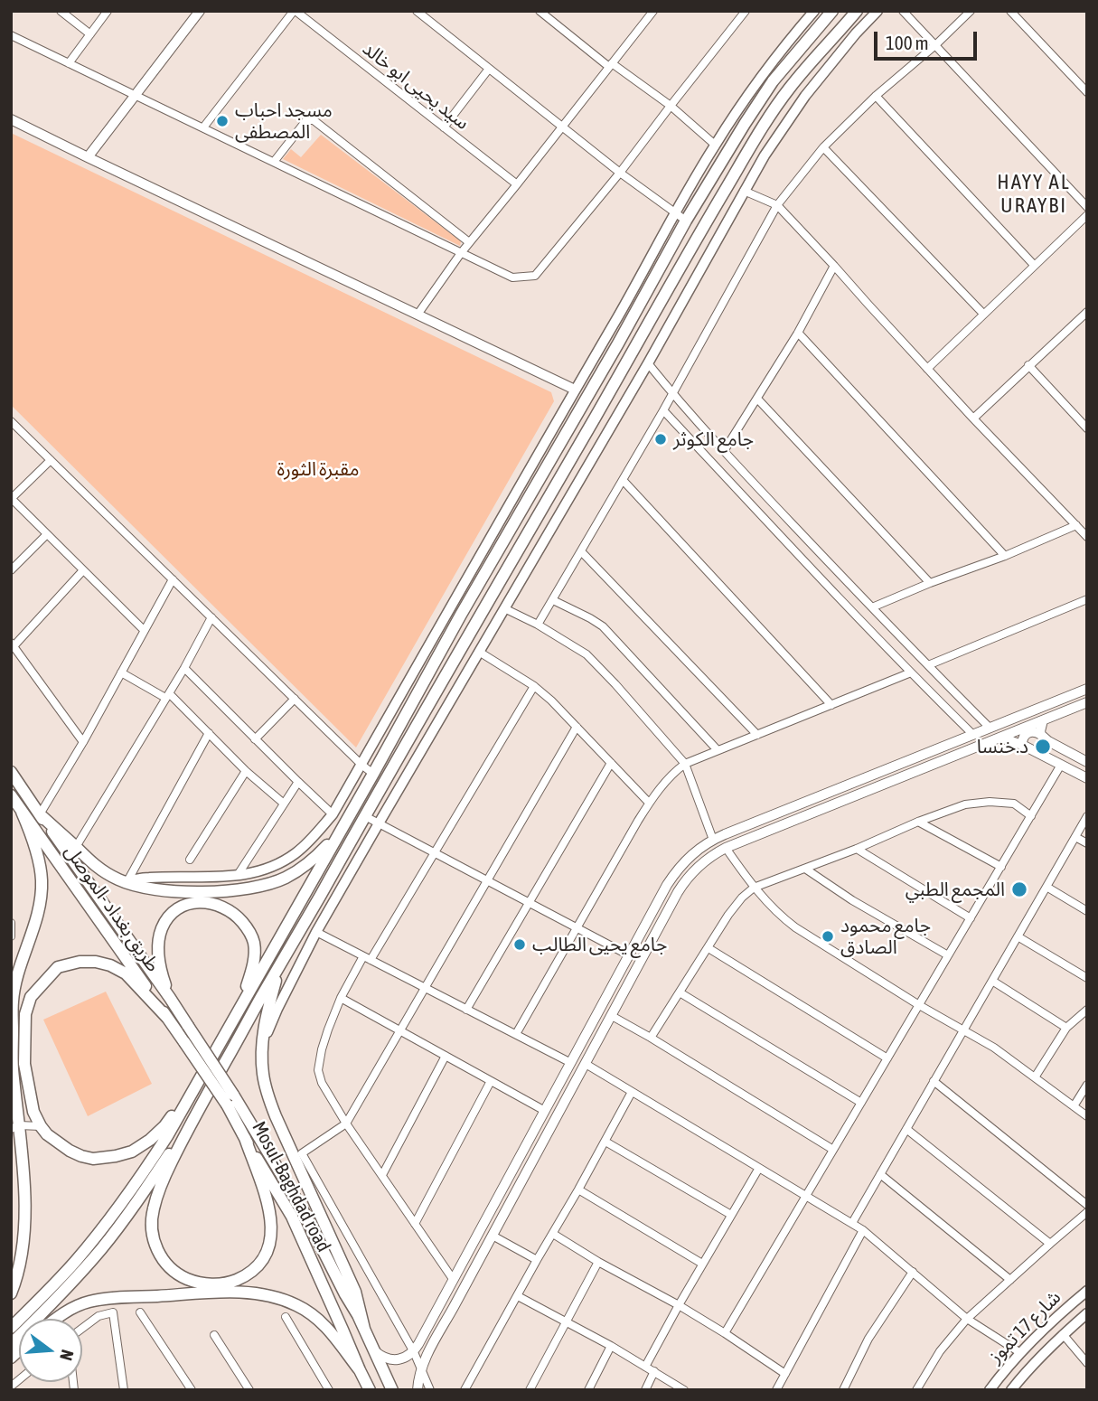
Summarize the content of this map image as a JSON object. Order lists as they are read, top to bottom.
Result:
{
  "streets": {
    "highway": ["طريق بغداد -الموصل", "Mosul-Baghdad road"],
    "main road": ["شارع 17 تموز"],
    "street": ["سيد يحيى ابو خالد"]
  },
  "crossings": [
    ["طريق بغداد -الموصل", "Mosul-Baghdad road"]
  ],
  "districts": ["HAYY AL URAYBI"],
  "parks": ["مقبرة الثورة"],
  "places": [
    "مسجد احباب المصطفى",
    "جامع الكوثر",
    "د.خنسا",
    "المجمع الطبي",
    "جامع محمود الصادق",
    "جامع يحيى الطالب"
  ],
  "scale_bar": "100 m",
  "north": "right"
}
